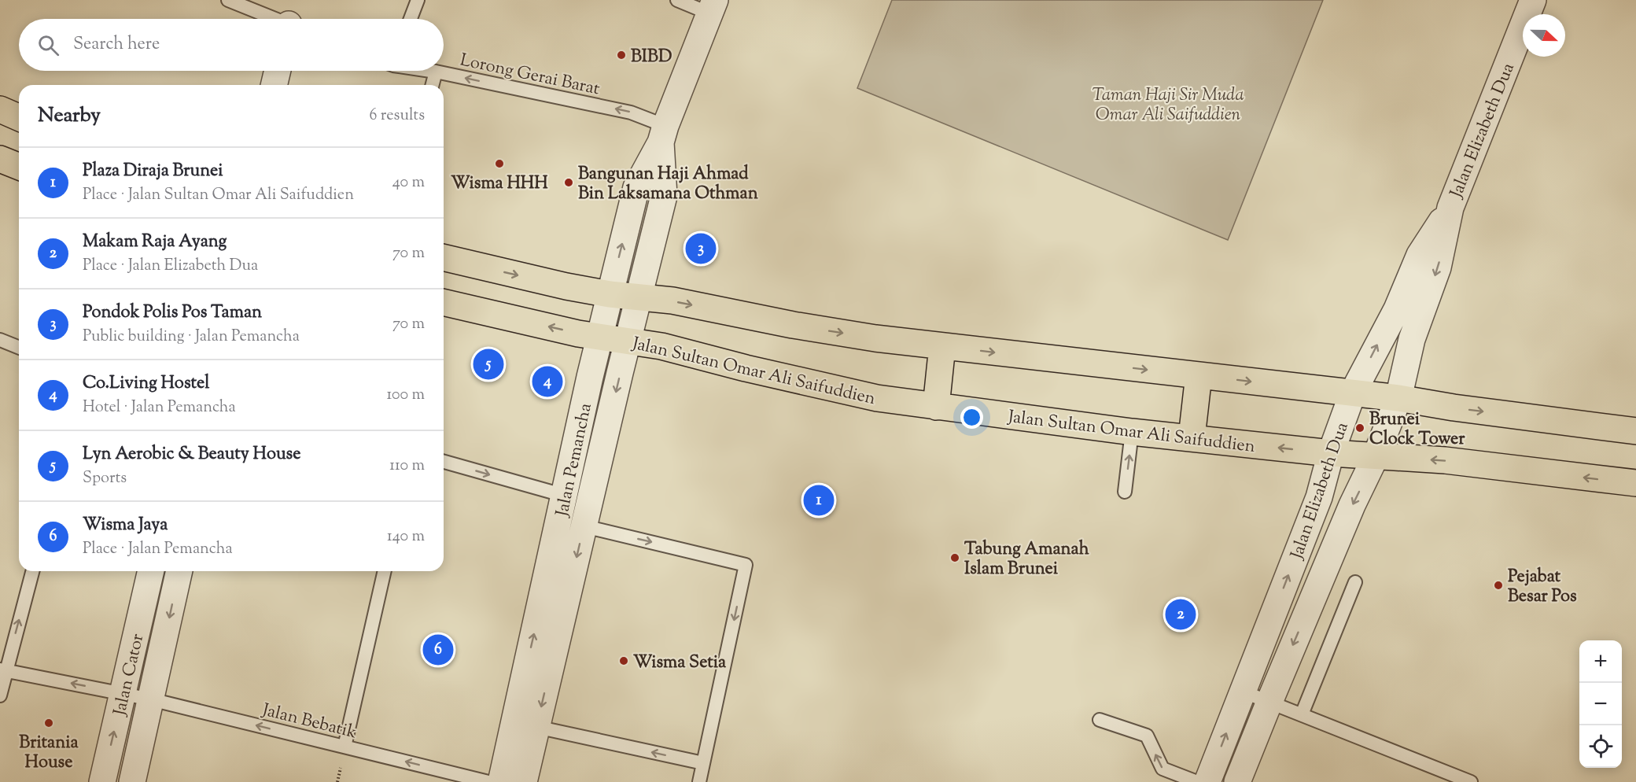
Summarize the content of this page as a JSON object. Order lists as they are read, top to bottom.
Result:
{
  "streets": {
    "main road": ["Jalan Sultan Omar Ali Saifuddien"],
    "street": ["Jalan Elizabeth Dua", "Jalan Pemancha", "Jalan Cator"],
    "lane": ["Lorong Gerai Barat", "Jalan Bebatik"]
  },
  "crossings": [
    ["Lorong Gerai Barat", "Jalan Pemancha"],
    ["Jalan Elizabeth Dua", "Jalan Sultan Omar Ali Saifuddien"],
    ["Jalan Sultan Omar Ali Saifuddien", "Jalan Pemancha"],
    ["Jalan Cator", "Jalan Bebatik"]
  ],
  "one_way": ["Lorong Gerai Barat", "Jalan Bebatik"],
  "parks": ["Taman Haji Sir Muda Omar Ali Saifuddien"],
  "places": [
    "BIBD",
    "Wisma HHH",
    "Bangunan Haji Ahmad Bin Laksamana Othman",
    "Brunei Clock Tower",
    "Tabung Amanah Islam Brunei",
    "Pejabat Besar Pos",
    "Wisma Setia",
    "Britania House"
  ],
  "north": "right",
  "page": {
    "search": "Search here",
    "heading": ["Nearby", "6 results"],
    "list": [
      {
        "mark": "1",
        "name": "Plaza Diraja Brunei",
        "note": "Place · Jalan Sultan Omar Ali Saifuddien",
        "value": "40 m"
      },
      {
        "mark": "2",
        "name": "Makam Raja Ayang",
        "note": "Place · Jalan Elizabeth Dua",
        "value": "70 m"
      },
      {
        "mark": "3",
        "name": "Pondok Polis Pos Taman",
        "note": "Public building · Jalan Pemancha",
        "value": "70 m"
      },
      {
        "mark": "4",
        "name": "Co.Living Hostel",
        "note": "Hotel · Jalan Pemancha",
        "value": "100 m"
      },
      {
        "mark": "5",
        "name": "Lyn Aerobic & Beauty House",
        "note": "Sports",
        "value": "110 m"
      },
      {
        "mark": "6",
        "name": "Wisma Jaya",
        "note": "Place · Jalan Pemancha",
        "value": "140 m"
      }
    ],
    "pins": [
      "3",
      "5",
      "4",
      "1",
      "2",
      "6"
    ],
    "map_buttons": ["+", "−"]
  }
}
